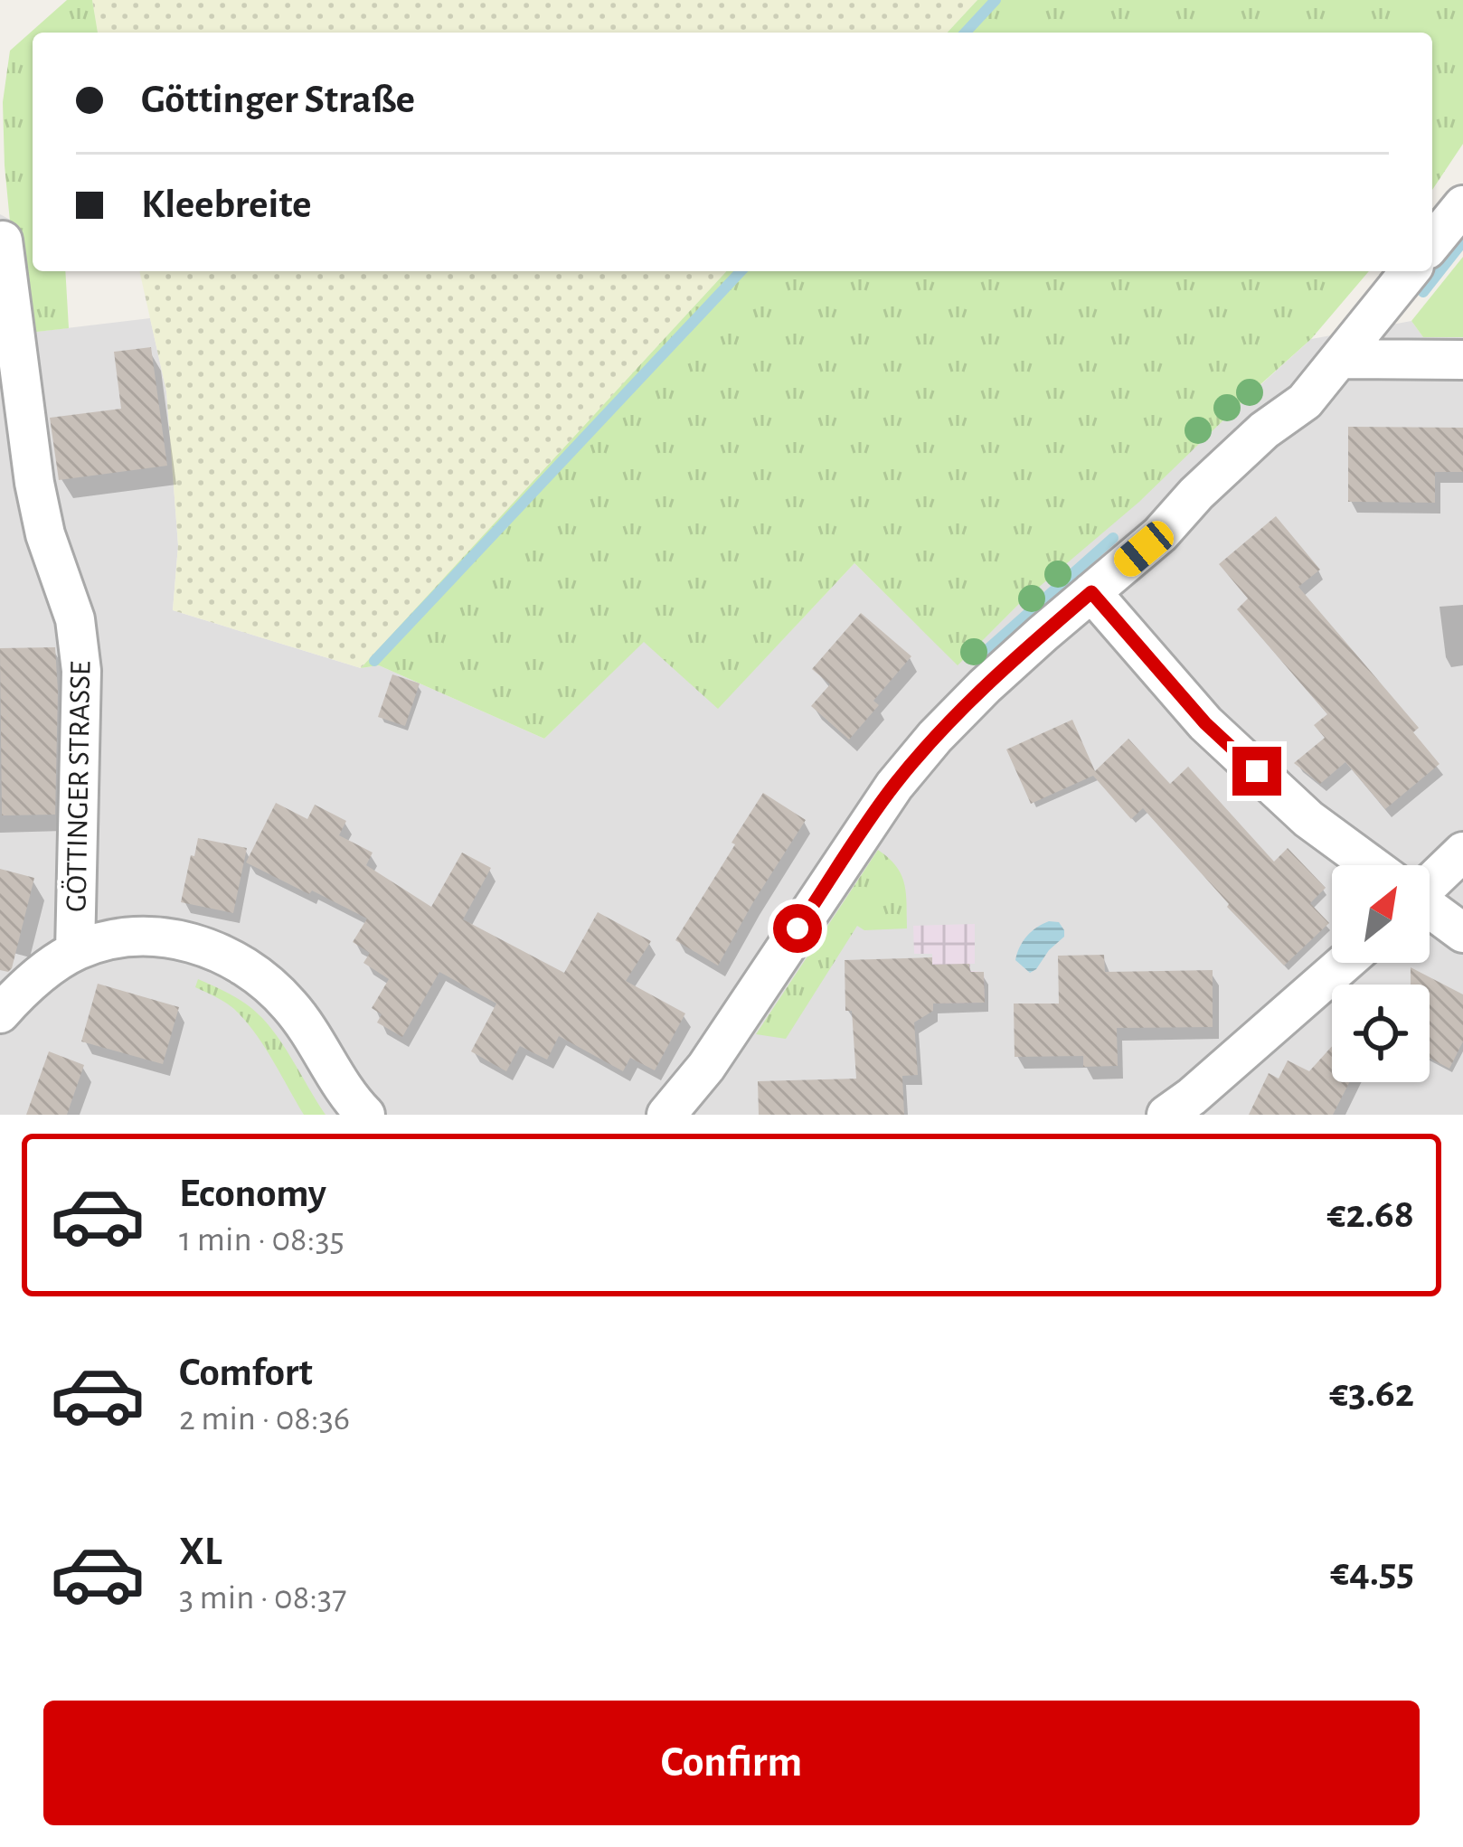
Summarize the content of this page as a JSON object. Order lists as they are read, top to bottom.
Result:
{
  "streets": {
    "street": ["GÖTTINGER STRASSE"]
  },
  "north": "top right",
  "page": {
    "banner": ["Göttinger Straße", "Kleebreite"],
    "list": [
      {
        "name": "Economy",
        "note": "1 min · 08:35",
        "value": "€2.68"
      },
      {
        "name": "Comfort",
        "note": "2 min · 08:36",
        "value": "€3.62"
      },
      {
        "name": "XL",
        "note": "3 min · 08:37",
        "value": "€4.55"
      }
    ],
    "buttons": "Confirm"
  }
}
